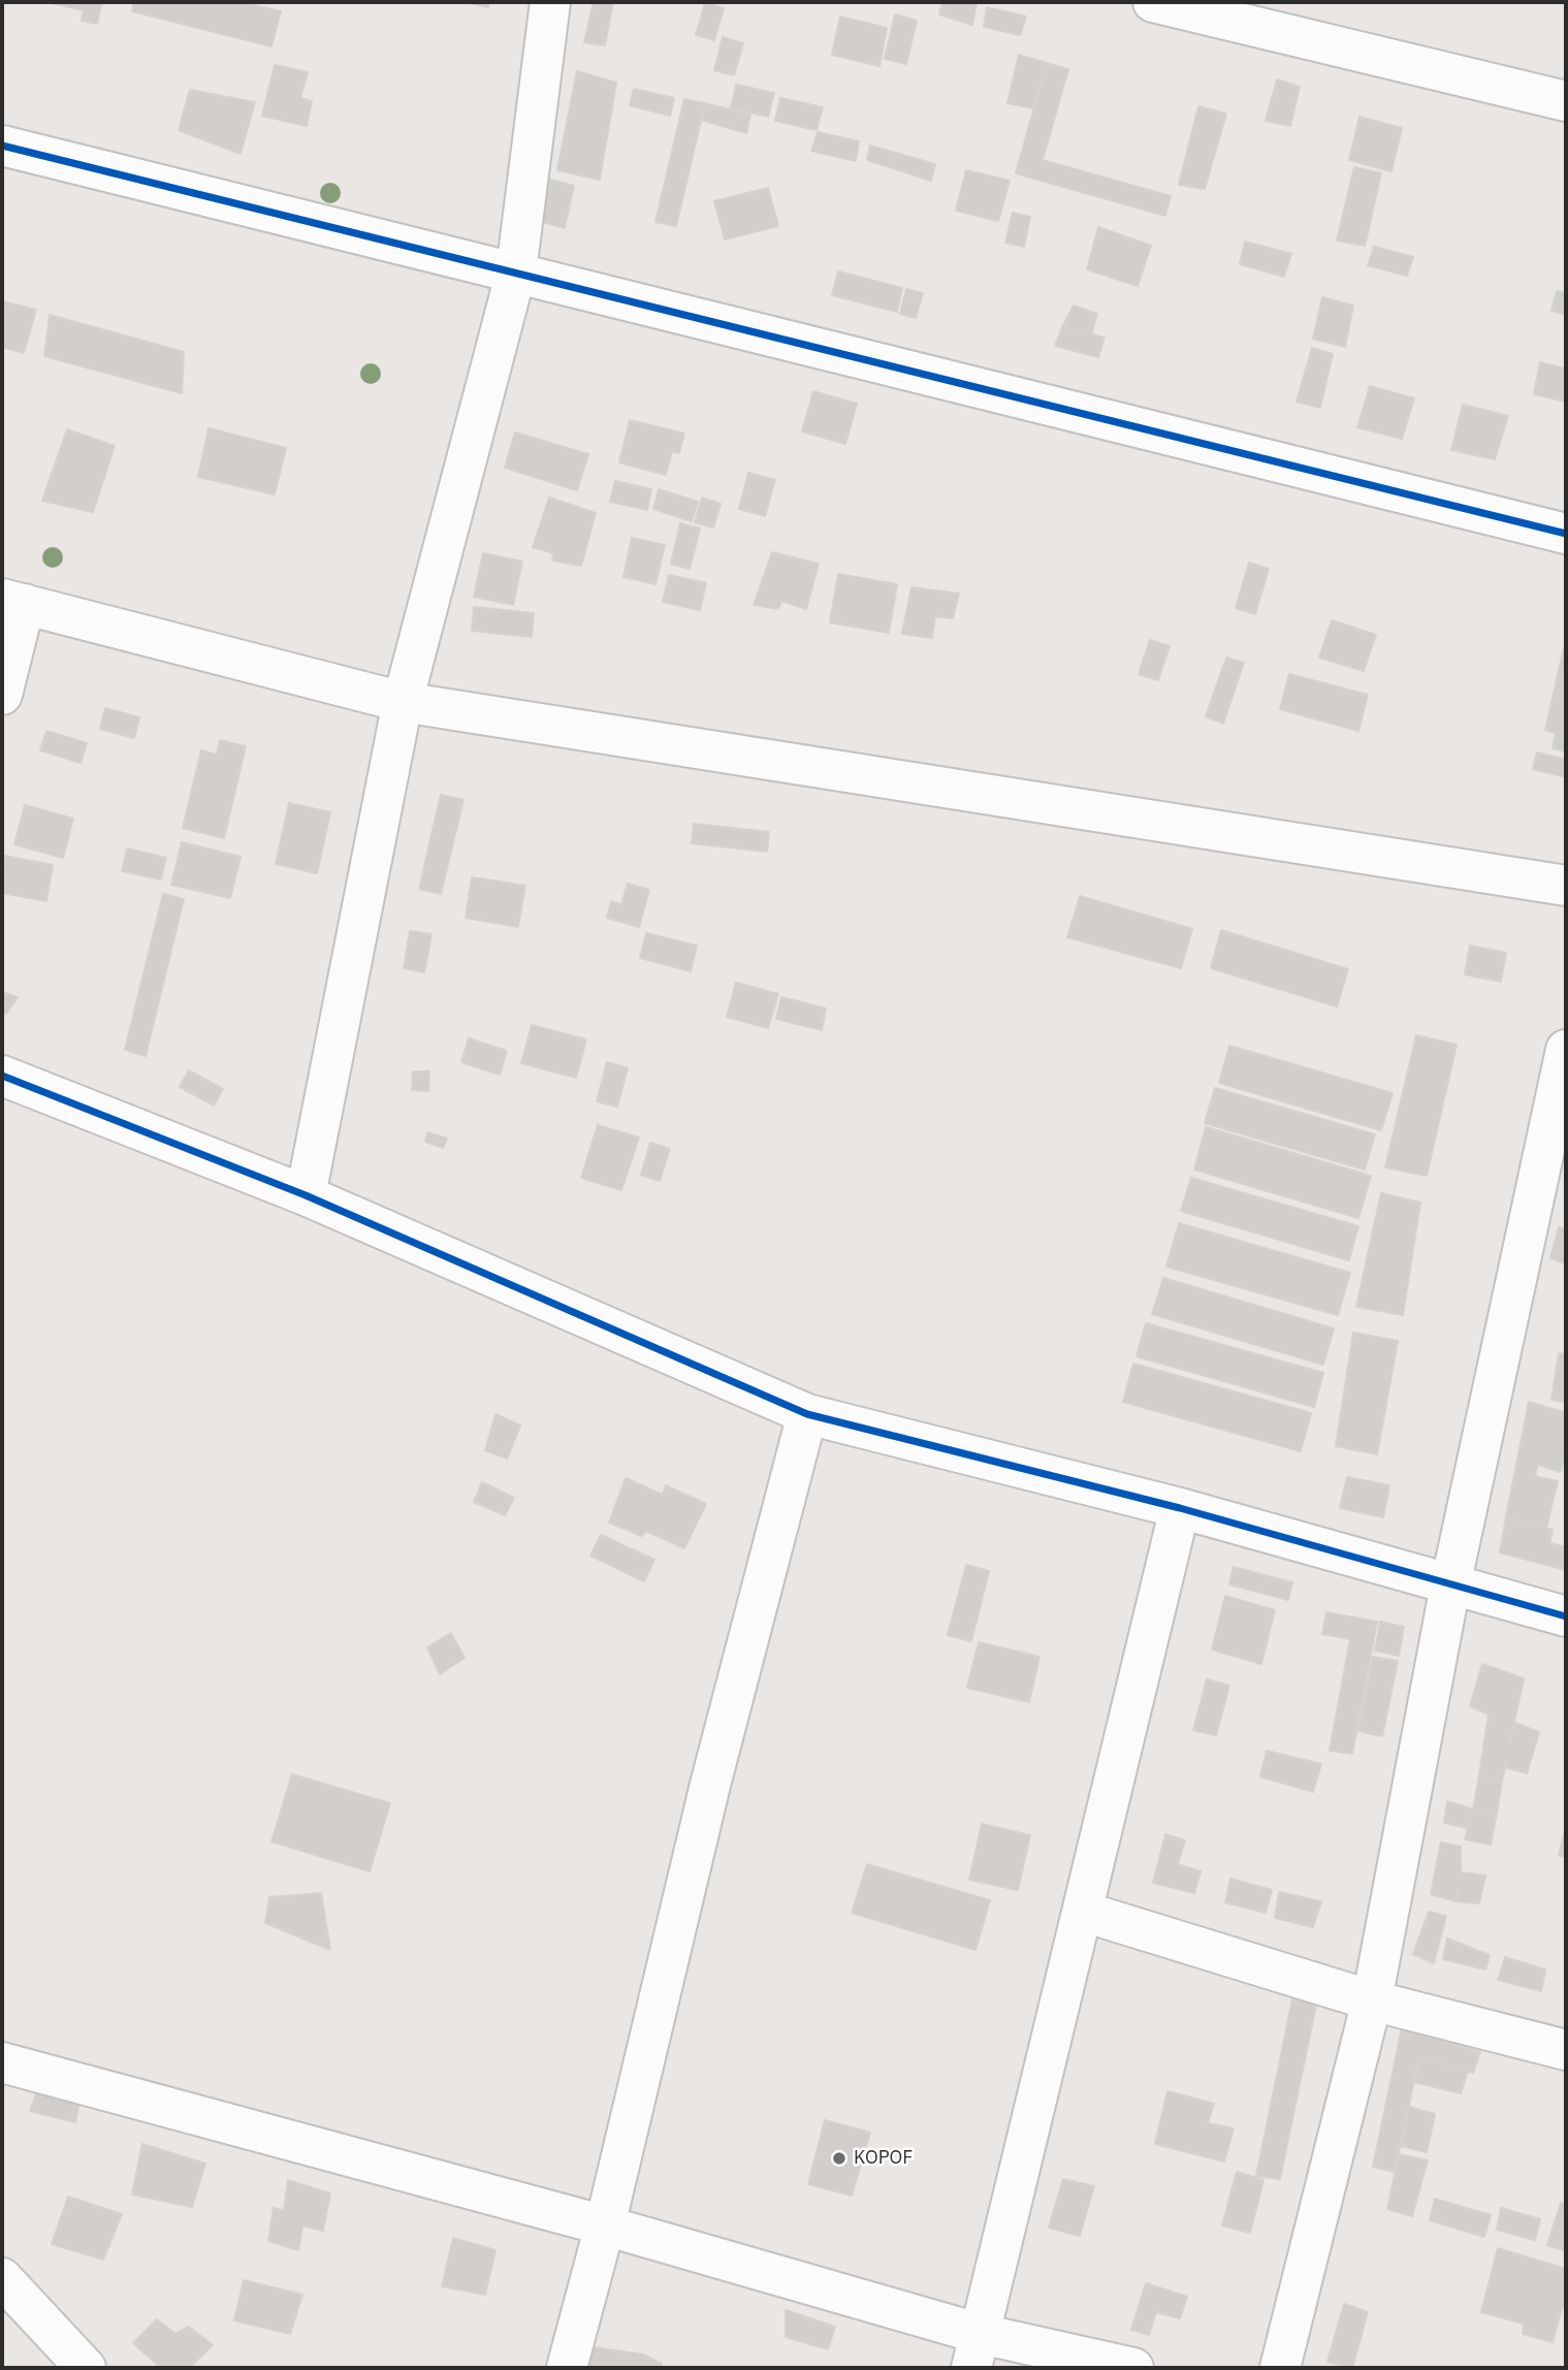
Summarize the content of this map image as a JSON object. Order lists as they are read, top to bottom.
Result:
{
  "places": ["KOPOF"]
}
